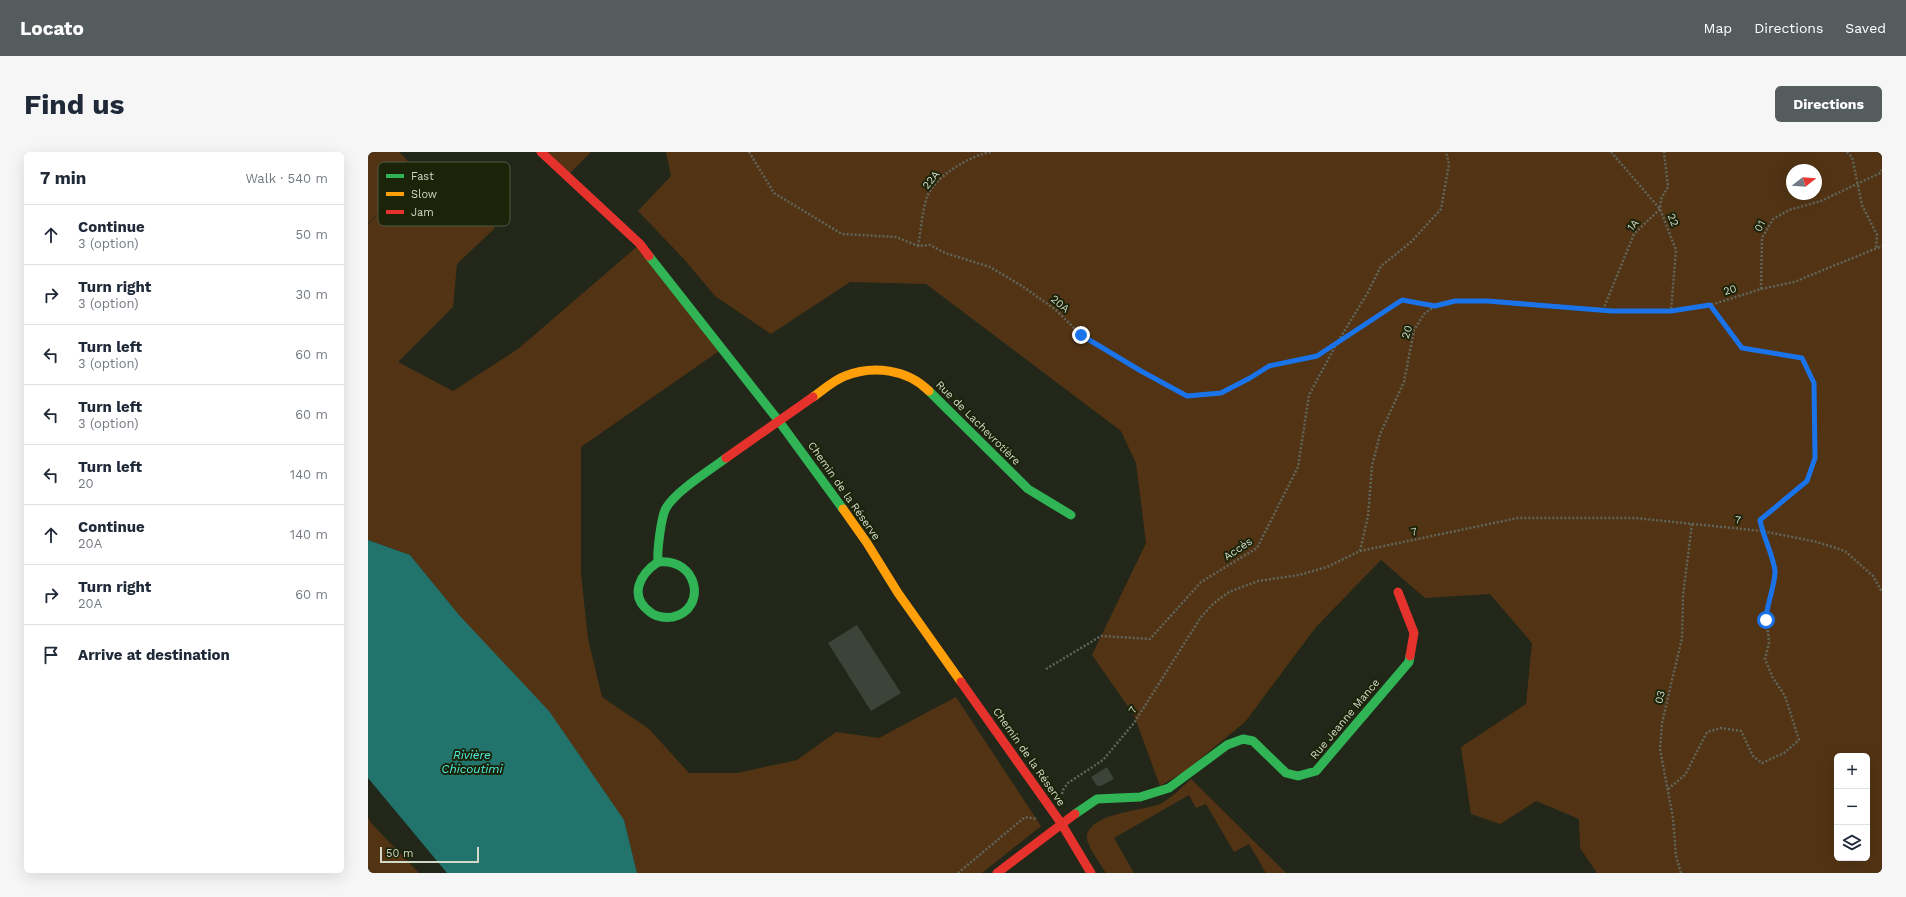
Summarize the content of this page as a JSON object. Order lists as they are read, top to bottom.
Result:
{
  "streets": {
    "street": ["Rue de Lachevrotière", "Chemin de la Réserve", "Rue Jeanne Mance"],
    "path": [
      "22A",
      "22",
      "1A",
      "01",
      "20",
      "20A",
      "7",
      "Accès",
      "03"
    ]
  },
  "crossings": [
    ["22A", "20A"],
    ["22", "1A"],
    ["22", "20"],
    ["1A", "20"],
    ["01", "20"],
    ["20", "20A"],
    ["20", "7"],
    ["20A", "Accès"],
    ["Rue de Lachevrotière", "Chemin de la Réserve"],
    ["Chemin de la Réserve", "Rue Jeanne Mance"],
    ["7", "03"]
  ],
  "water": ["Rivière Chicoutimi"],
  "legend": ["Fast", "Slow", "Jam"],
  "scale_bar": "50 m",
  "north": "right",
  "page": {
    "header": "Locato",
    "nav": ["Map", "Directions", "Saved"],
    "buttons": "Directions",
    "title": "Find us",
    "heading": ["7 min", "Walk · 540 m"],
    "list": [
      ["Continue", "3 (option)", "50 m"],
      ["Turn right", "3 (option)", "30 m"],
      ["Turn left", "3 (option)", "60 m"],
      ["Turn left", "3 (option)", "60 m"],
      ["Turn left", "20", "140 m"],
      ["Continue", "20A", "140 m"],
      ["Turn right", "20A", "60 m"],
      "Arrive at destination"
    ],
    "map_buttons": ["+", "−"],
    "scale": "50 m"
  }
}
